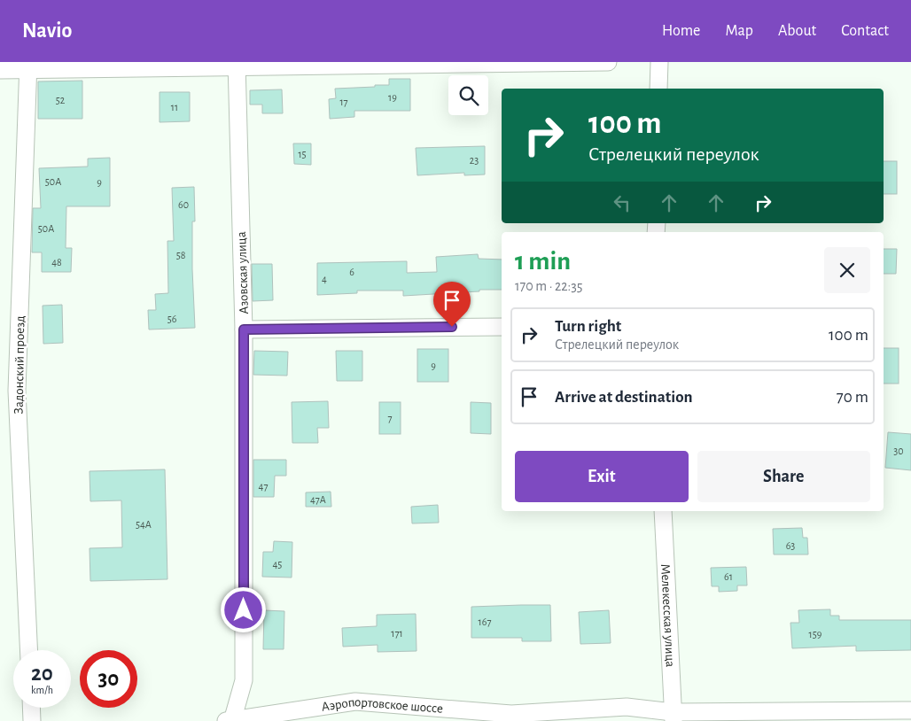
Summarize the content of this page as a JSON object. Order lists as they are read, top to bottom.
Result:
{
  "streets": {
    "street": [
      "Азовская улица",
      "Задонский проезд",
      "Мелекесская улица",
      "Аэропортовское шоссе"
    ]
  },
  "crossings": [
    ["Азовская улица", "Аэропортовское шоссе"],
    ["Мелекесская улица", "Аэропортовское шоссе"]
  ],
  "house_numbers": [
    "19",
    "52",
    "17",
    "11",
    "15",
    "23",
    "50А",
    "9",
    "60",
    "50А",
    "58",
    "48",
    "6",
    "4",
    "56",
    "9",
    "7",
    "30",
    "47",
    "47А",
    "54А",
    "63",
    "45",
    "61",
    "167",
    "171",
    "159"
  ],
  "page": {
    "header": "Navio",
    "nav": [
      "Home",
      "Map",
      "About",
      "Contact"
    ],
    "turn": ["100 m", "Стрелецкий переулок"],
    "heading": ["1 min", "170 m · 22:35"],
    "list": [
      {
        "name": "Turn right",
        "note": "Стрелецкий переулок",
        "value": "100 m"
      },
      {
        "name": "Arrive at destination",
        "value": "70 m"
      }
    ],
    "buttons": ["Exit", "Share"],
    "speed": "20 km/h",
    "limit": "30"
  }
}
